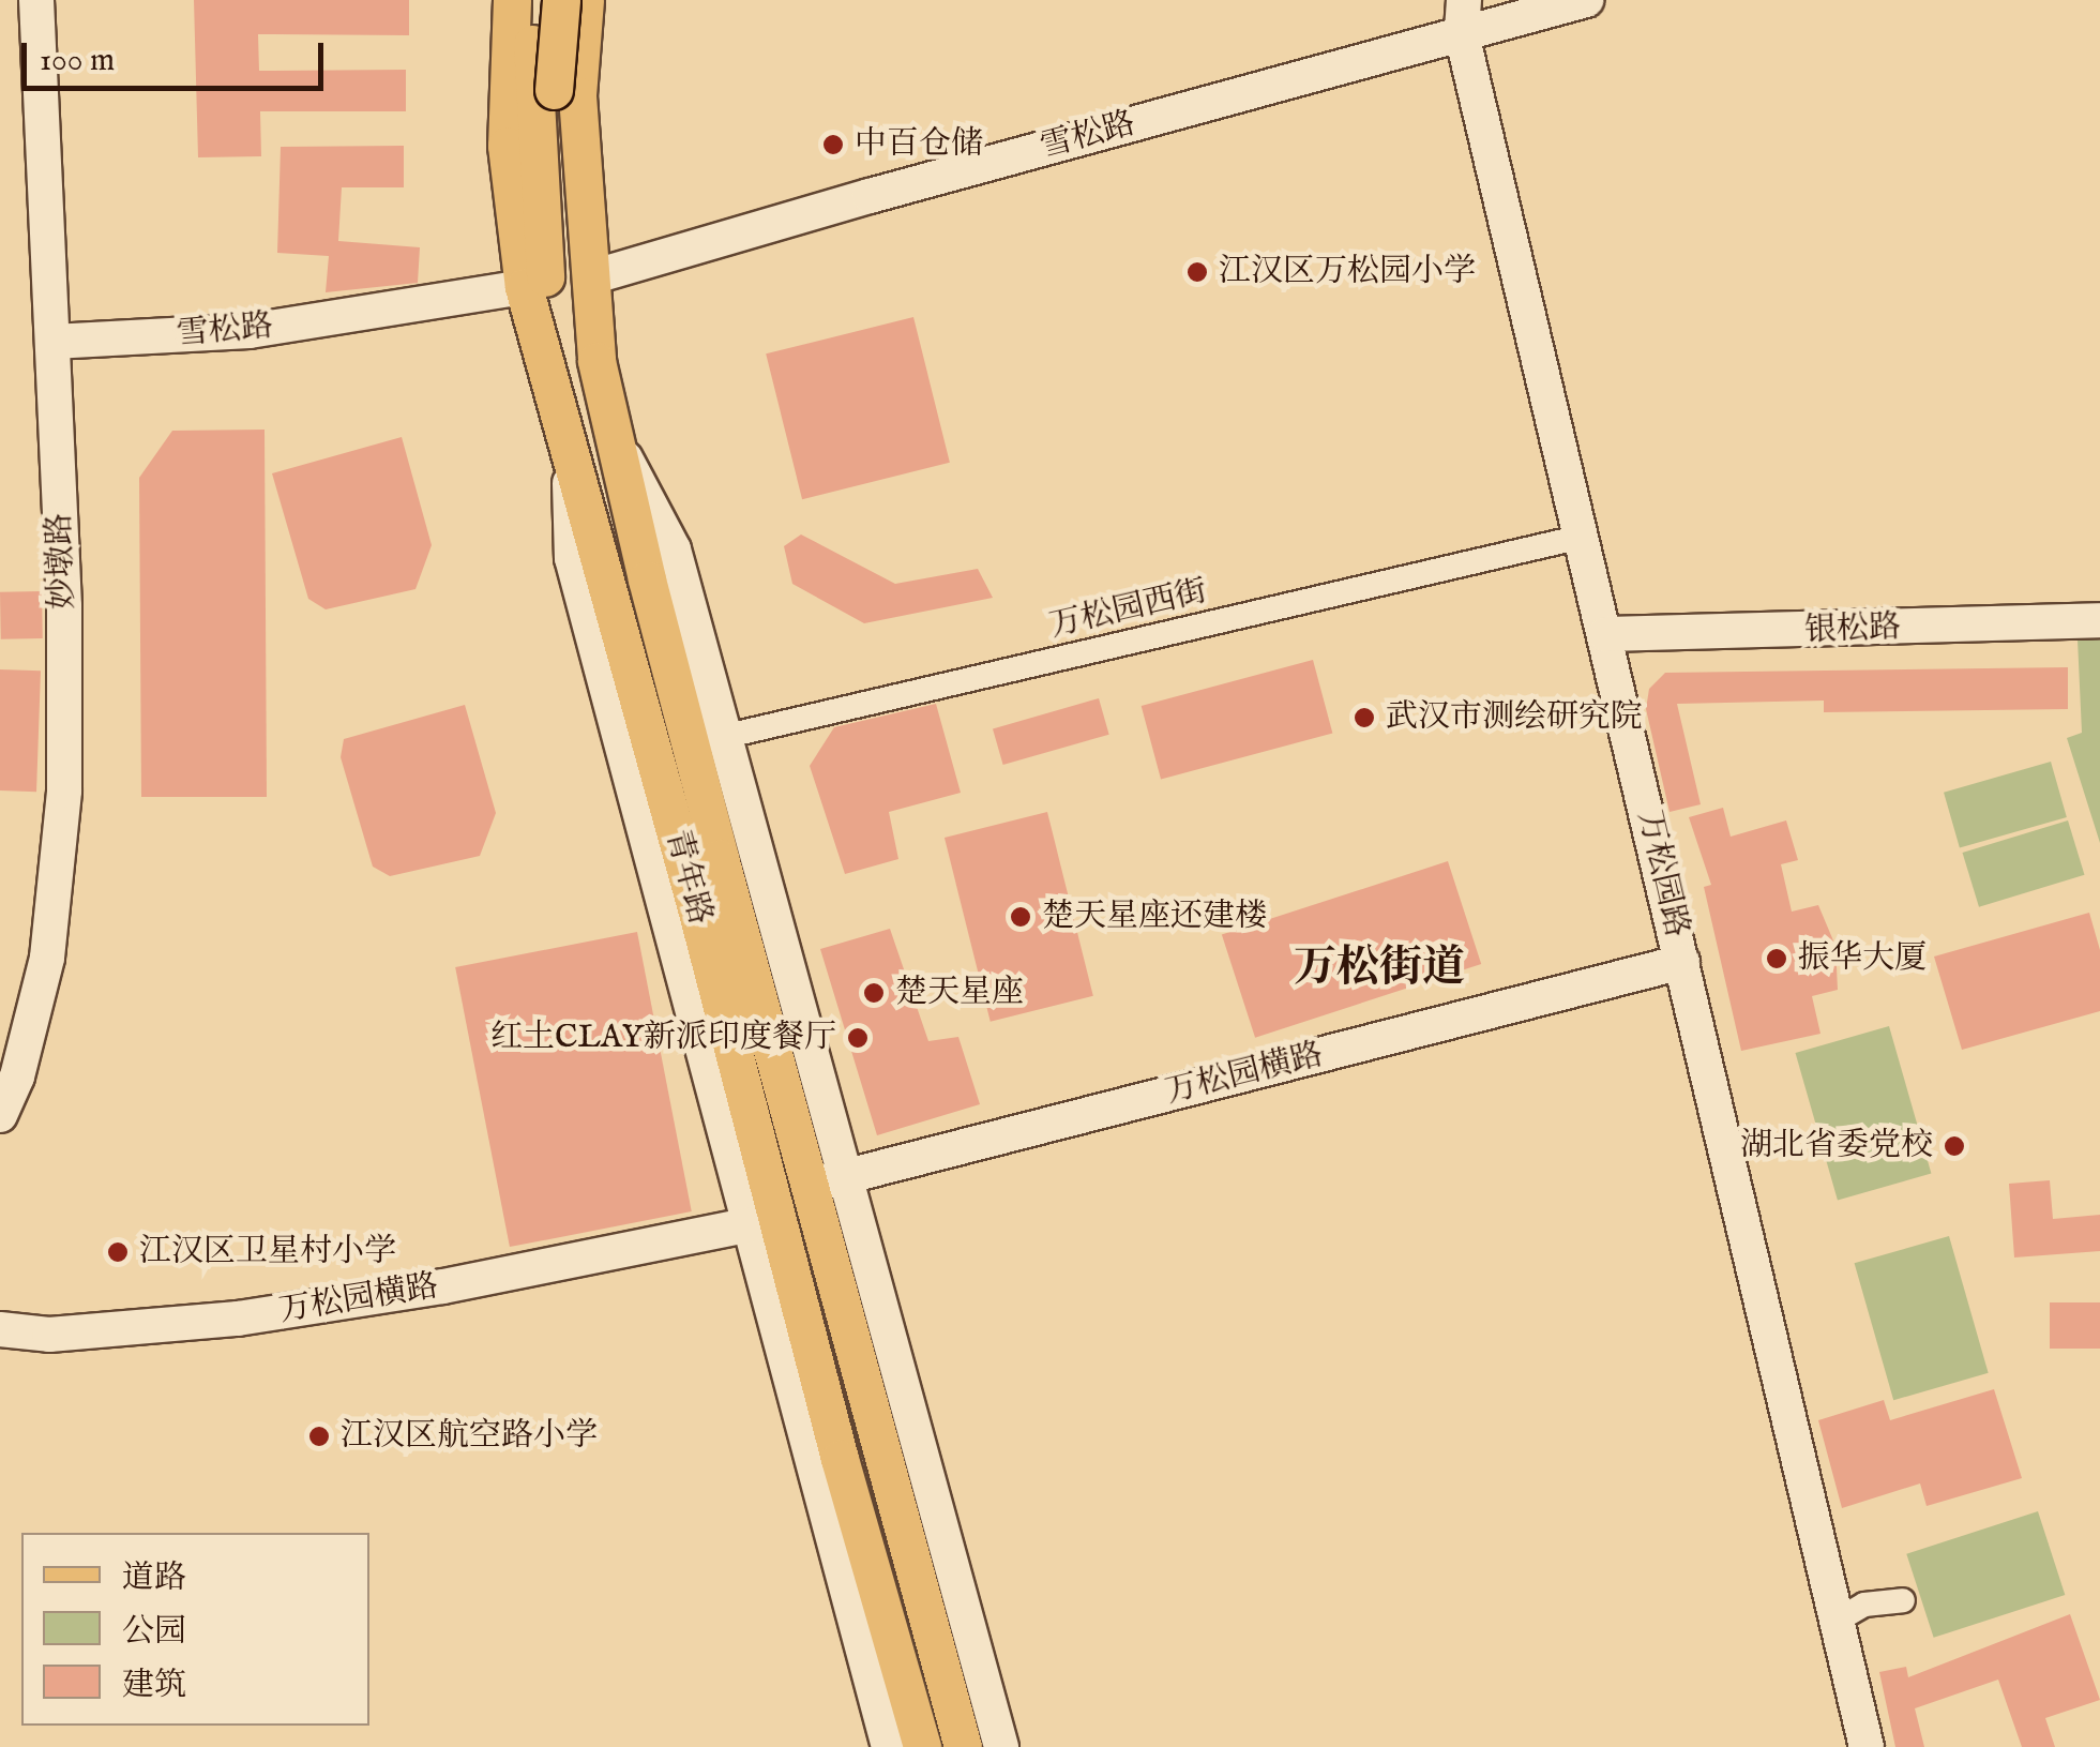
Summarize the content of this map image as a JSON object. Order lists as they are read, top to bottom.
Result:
{
  "streets": {
    "main road": ["青年路"],
    "street": [
      "雪松路",
      "妙墩路",
      "万松园西街",
      "银松路",
      "万松园路",
      "万松园横路"
    ]
  },
  "crossings": [
    ["雪松路", "妙墩路"],
    ["雪松路", "万松园路"],
    ["雪松路", "青年路"],
    ["万松园西街", "万松园路"],
    ["万松园西街", "青年路"],
    ["银松路", "万松园路"],
    ["万松园路", "万松园横路"],
    ["青年路", "万松园横路"]
  ],
  "districts": ["万松街道"],
  "places": [
    "中百仓储",
    "江汉区万松园小学",
    "武汉市测绘研究院",
    "楚天星座还建楼",
    "振华大厦",
    "楚天星座",
    "红土CLAY新派印度餐厅",
    "湖北省委党校",
    "江汉区卫星村小学",
    "江汉区航空路小学"
  ],
  "legend": ["道路", "公园", "建筑"],
  "scale_bar": "100 m"
}
